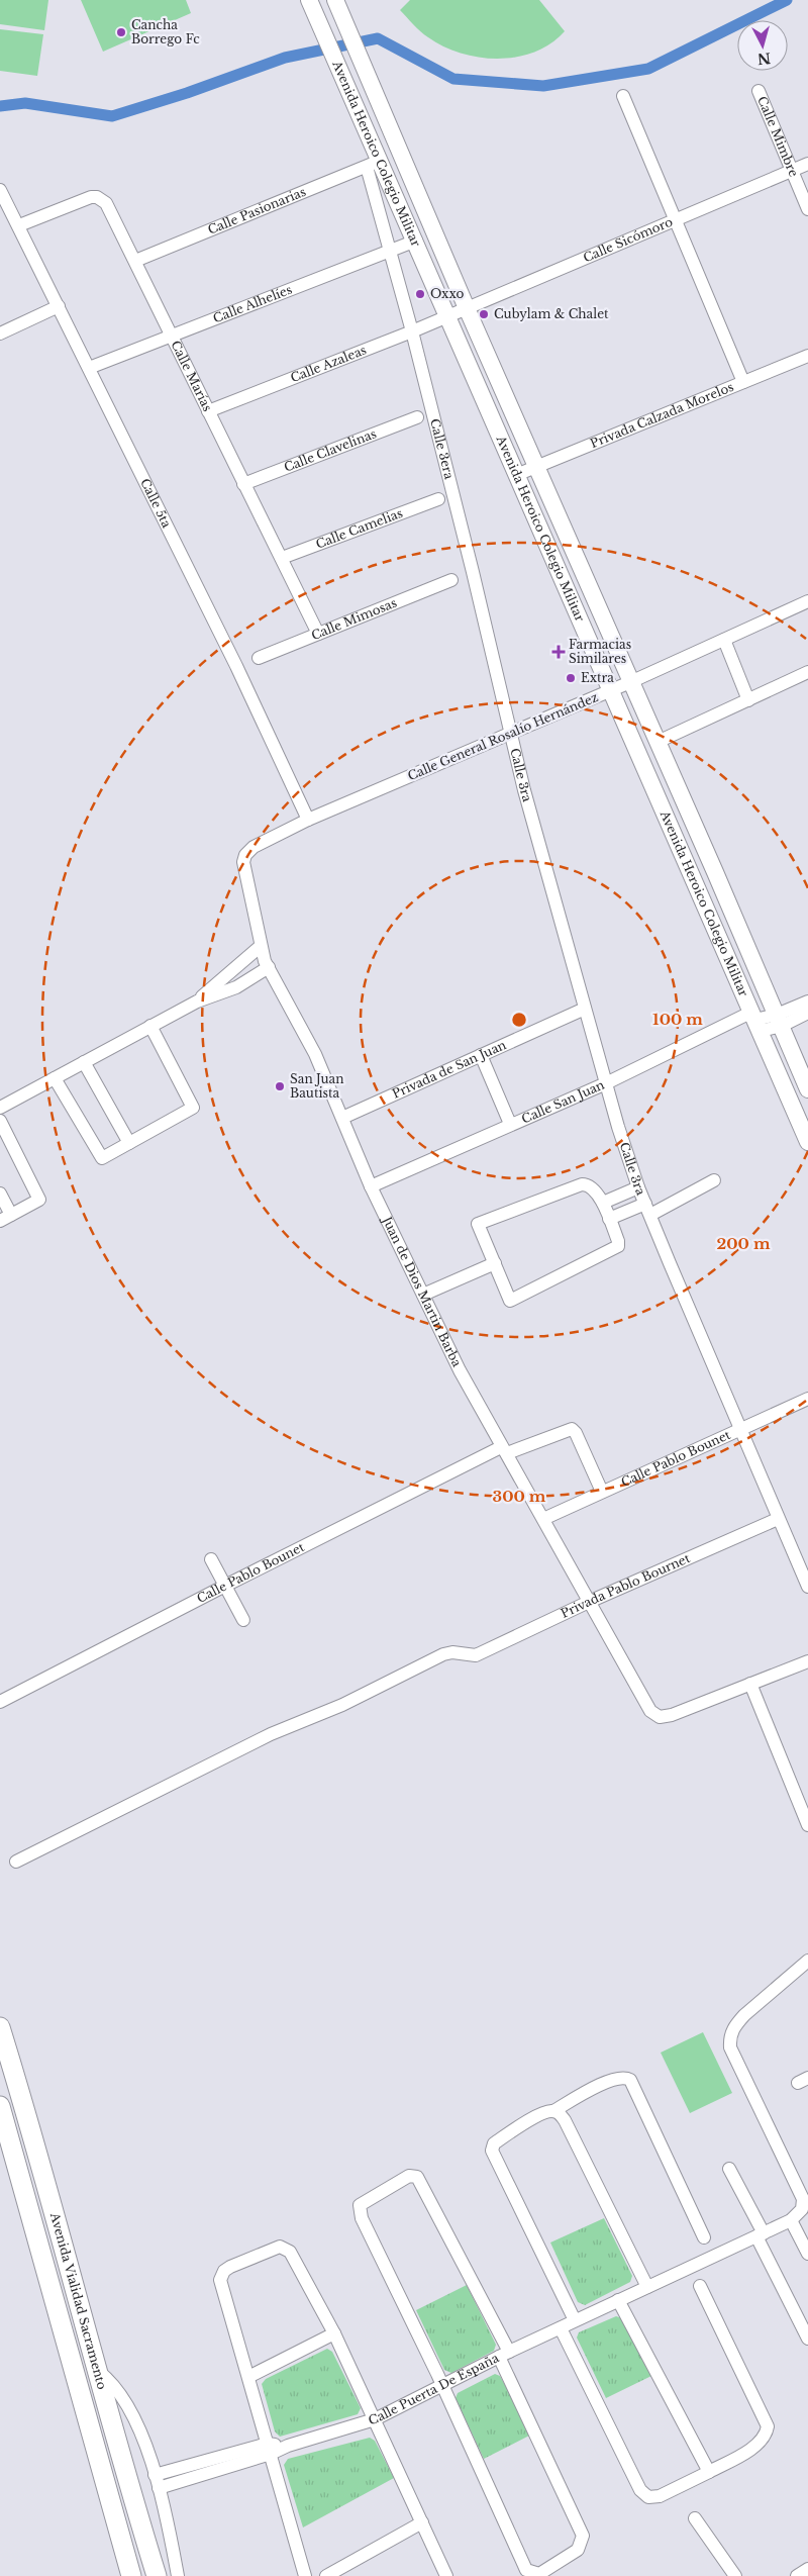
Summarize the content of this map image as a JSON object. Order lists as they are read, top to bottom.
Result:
{
  "streets": {
    "highway": ["Avenida Vialidad Sacramento"],
    "main road": ["Avenida Heroico Colegio Militar"],
    "street": [
      "Calle Mimbre",
      "Calle Pasionarias",
      "Calle Sicómoro",
      "Calle Alhelíes",
      "Calle Azaleas",
      "Calle Marías",
      "Privada Calzada Morelos",
      "Calle 3era",
      "Calle Clavelinas",
      "Calle 5ta",
      "Calle Camelias",
      "Calle Mimosas",
      "Calle General Rosalío Hernández",
      "Calle 3ra",
      "Privada de San Juan",
      "Calle San Juan",
      "Juan de Dios Martin Barba",
      "Calle Pablo Bounet",
      "Privada Pablo Bournet",
      "Calle Puerta De España"
    ]
  },
  "crossings": [
    ["Calle Mimbre", "Calle Sicómoro"],
    ["Avenida Heroico Colegio Militar", "Calle Pasionarias"],
    ["Avenida Heroico Colegio Militar", "Calle Sicómoro"],
    ["Avenida Heroico Colegio Militar", "Calle Alhelíes"],
    ["Avenida Heroico Colegio Militar", "Calle Azaleas"],
    ["Avenida Heroico Colegio Militar", "Privada Calzada Morelos"],
    ["Avenida Heroico Colegio Militar", "Calle 3era"],
    ["Avenida Heroico Colegio Militar", "Calle General Rosalío Hernández"],
    ["Avenida Heroico Colegio Militar", "Calle San Juan"],
    ["Calle Pasionarias", "Calle Marías"],
    ["Calle Pasionarias", "Calle 3era"],
    ["Calle Sicómoro", "Calle Azaleas"],
    ["Calle Alhelíes", "Calle Marías"],
    ["Calle Alhelíes", "Calle 3era"],
    ["Calle Alhelíes", "Calle 5ta"],
    ["Calle Azaleas", "Calle Marías"],
    ["Calle Azaleas", "Calle 3era"],
    ["Calle Marías", "Calle Clavelinas"],
    ["Calle Marías", "Calle 5ta"],
    ["Calle Marías", "Calle Camelias"],
    ["Calle Marías", "Calle Mimosas"],
    ["Calle 3era", "Calle General Rosalío Hernández"],
    ["Calle 3era", "Calle 3ra"],
    ["Calle 5ta", "Calle General Rosalío Hernández"],
    ["Calle General Rosalío Hernández", "Calle 3ra"],
    ["Calle General Rosalío Hernández", "Juan de Dios Martin Barba"],
    ["Calle 3ra", "Privada de San Juan"],
    ["Calle 3ra", "Calle San Juan"],
    ["Calle 3ra", "Calle Pablo Bounet"],
    ["Calle 3ra", "Privada Pablo Bournet"],
    ["Privada de San Juan", "Juan de Dios Martin Barba"],
    ["Calle San Juan", "Juan de Dios Martin Barba"],
    ["Juan de Dios Martin Barba", "Calle Pablo Bounet"],
    ["Juan de Dios Martin Barba", "Privada Pablo Bournet"]
  ],
  "places": {
    "other": [
      "Cancha Borrego Fc",
      "Oxxo",
      "Cubylam & Chalet",
      "Extra",
      "San Juan Bautista"
    ],
    "health": ["Farmacias Similares"]
  },
  "north": "bottom",
  "rings": ["100 m", "200 m", "300 m"]
}
